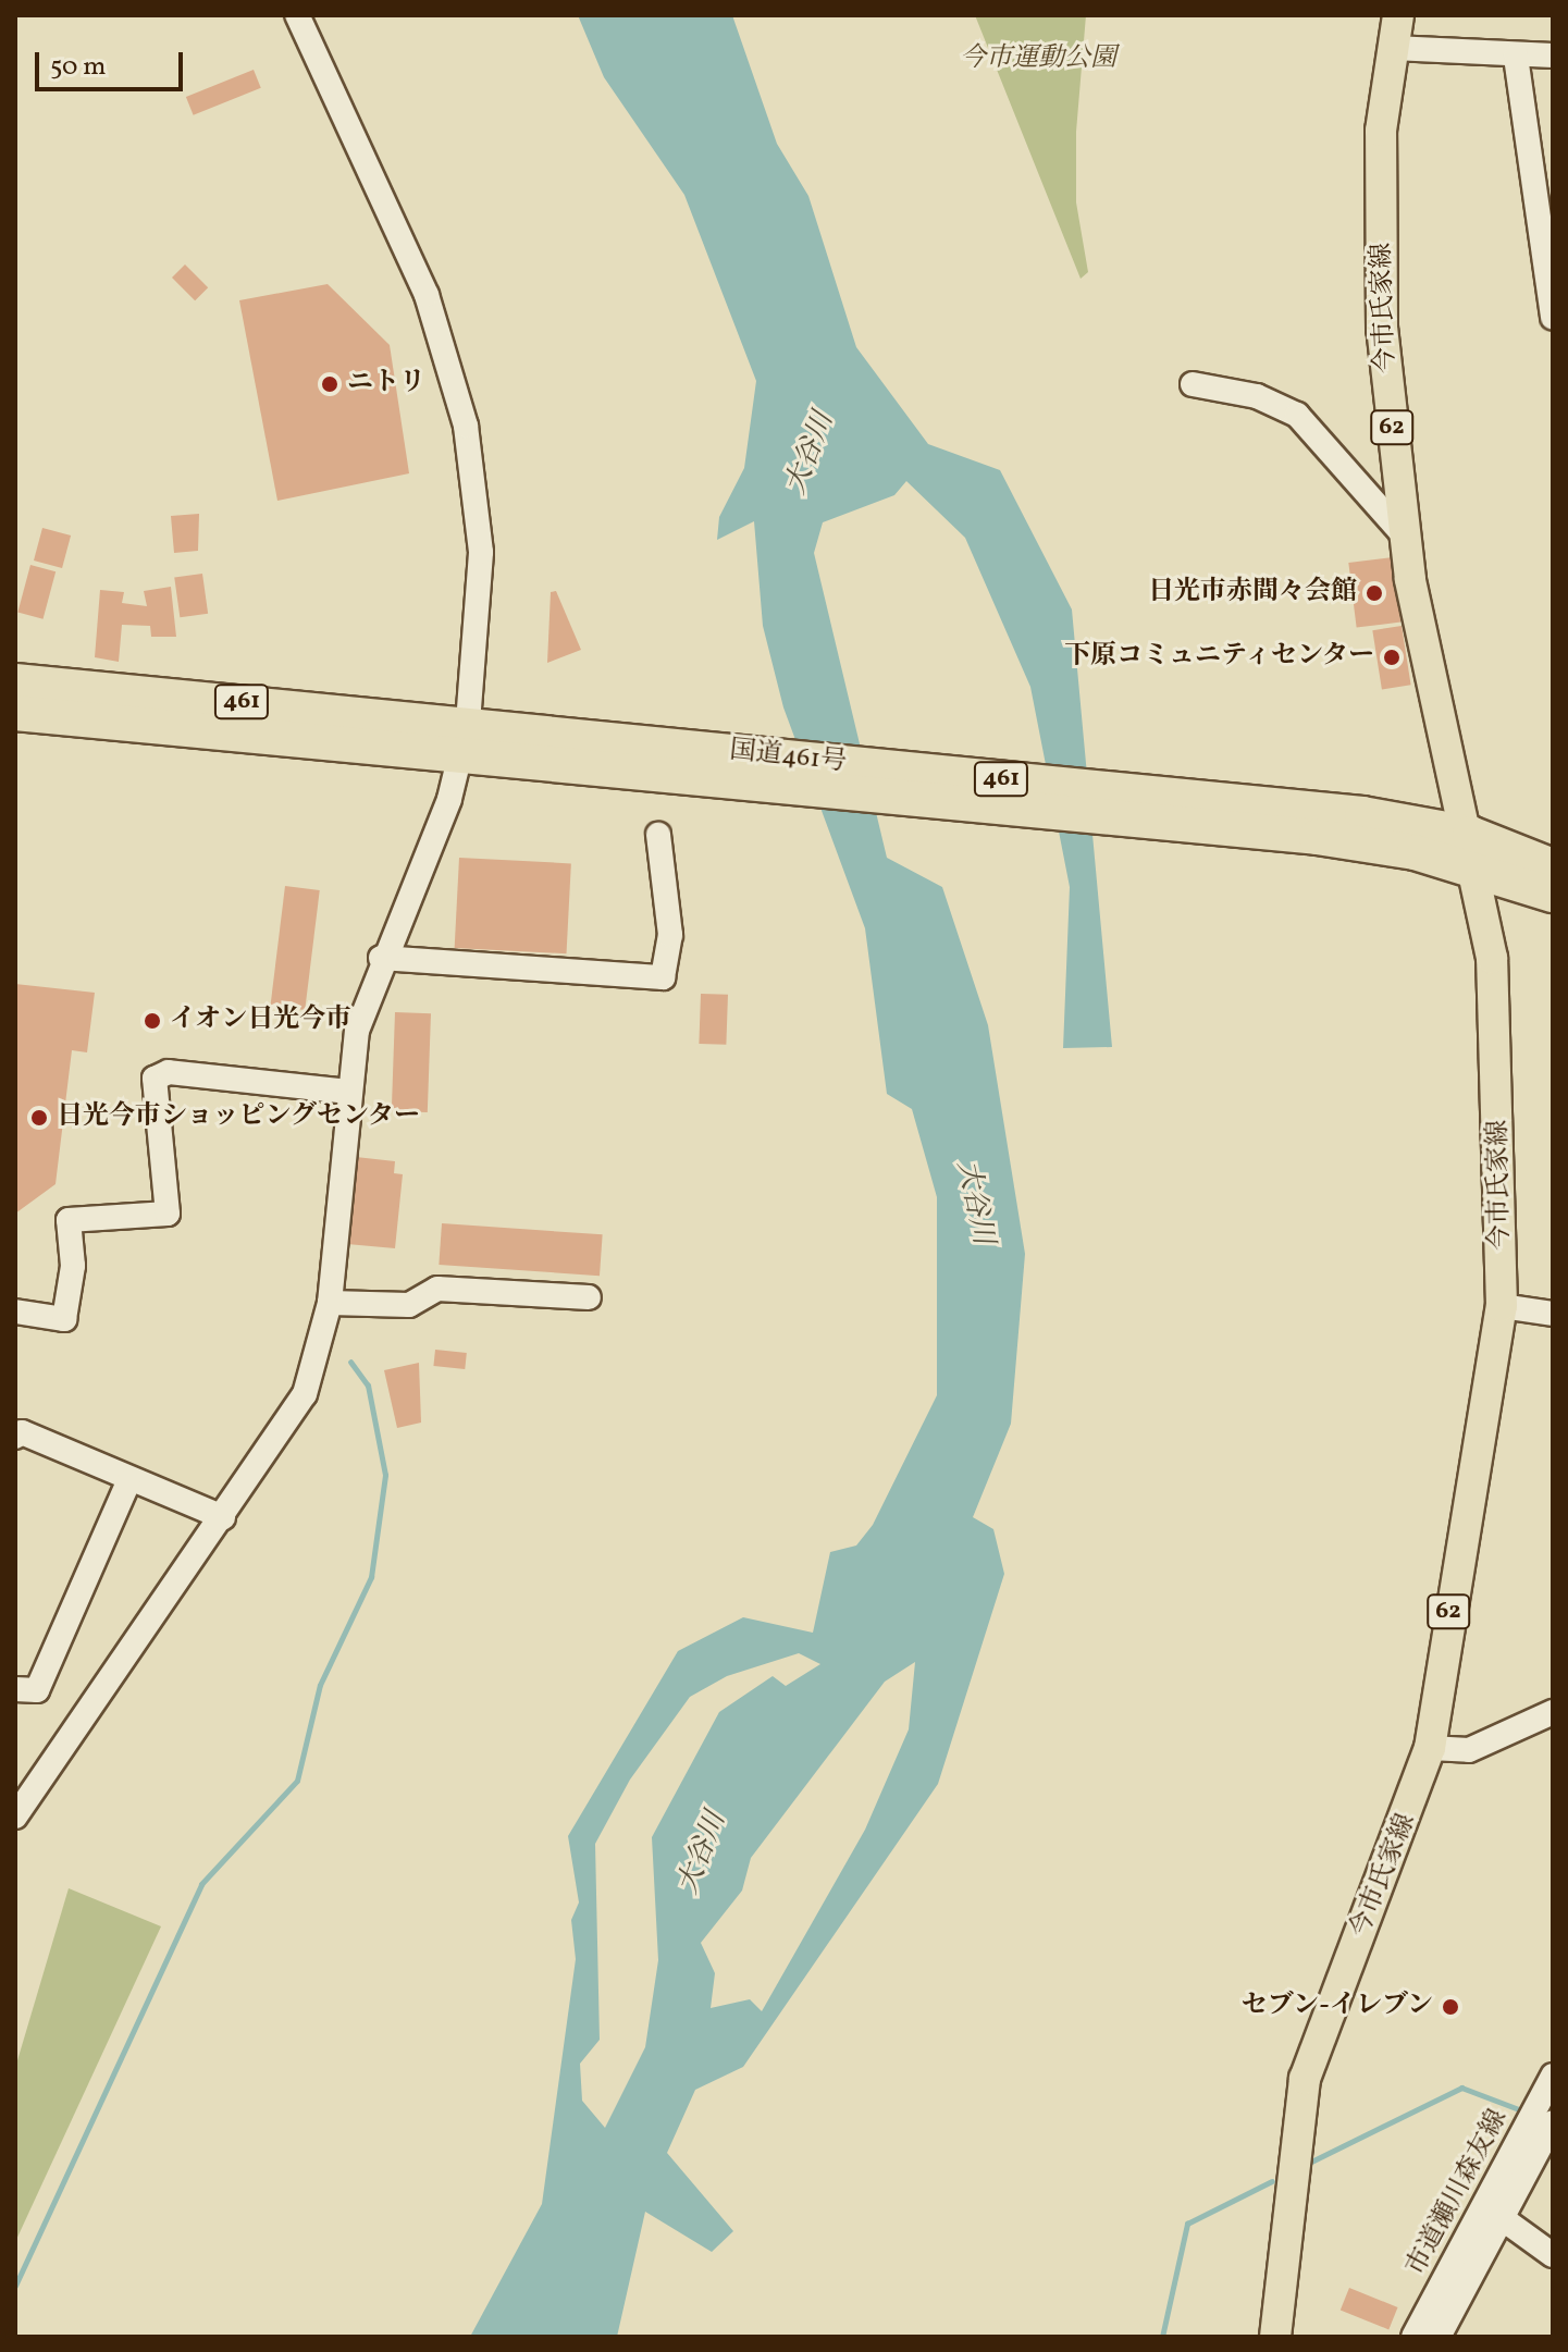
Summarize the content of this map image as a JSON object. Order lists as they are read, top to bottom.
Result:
{
  "streets": {
    "highway": ["461", "国道461号"],
    "main road": ["今市氏家線", "62"],
    "street": ["市道瀬川森友線"]
  },
  "crossings": [
    ["今市氏家線", "国道461号"]
  ],
  "water": ["大谷川"],
  "parks": ["今市運動公園"],
  "places": [
    "ニトリ",
    "日光市赤間々会館",
    "下原コミュニティセンター",
    "イオン日光今市",
    "日光今市ショッピングセンター",
    "セブン-イレブン"
  ],
  "scale_bar": "50 m"
}
